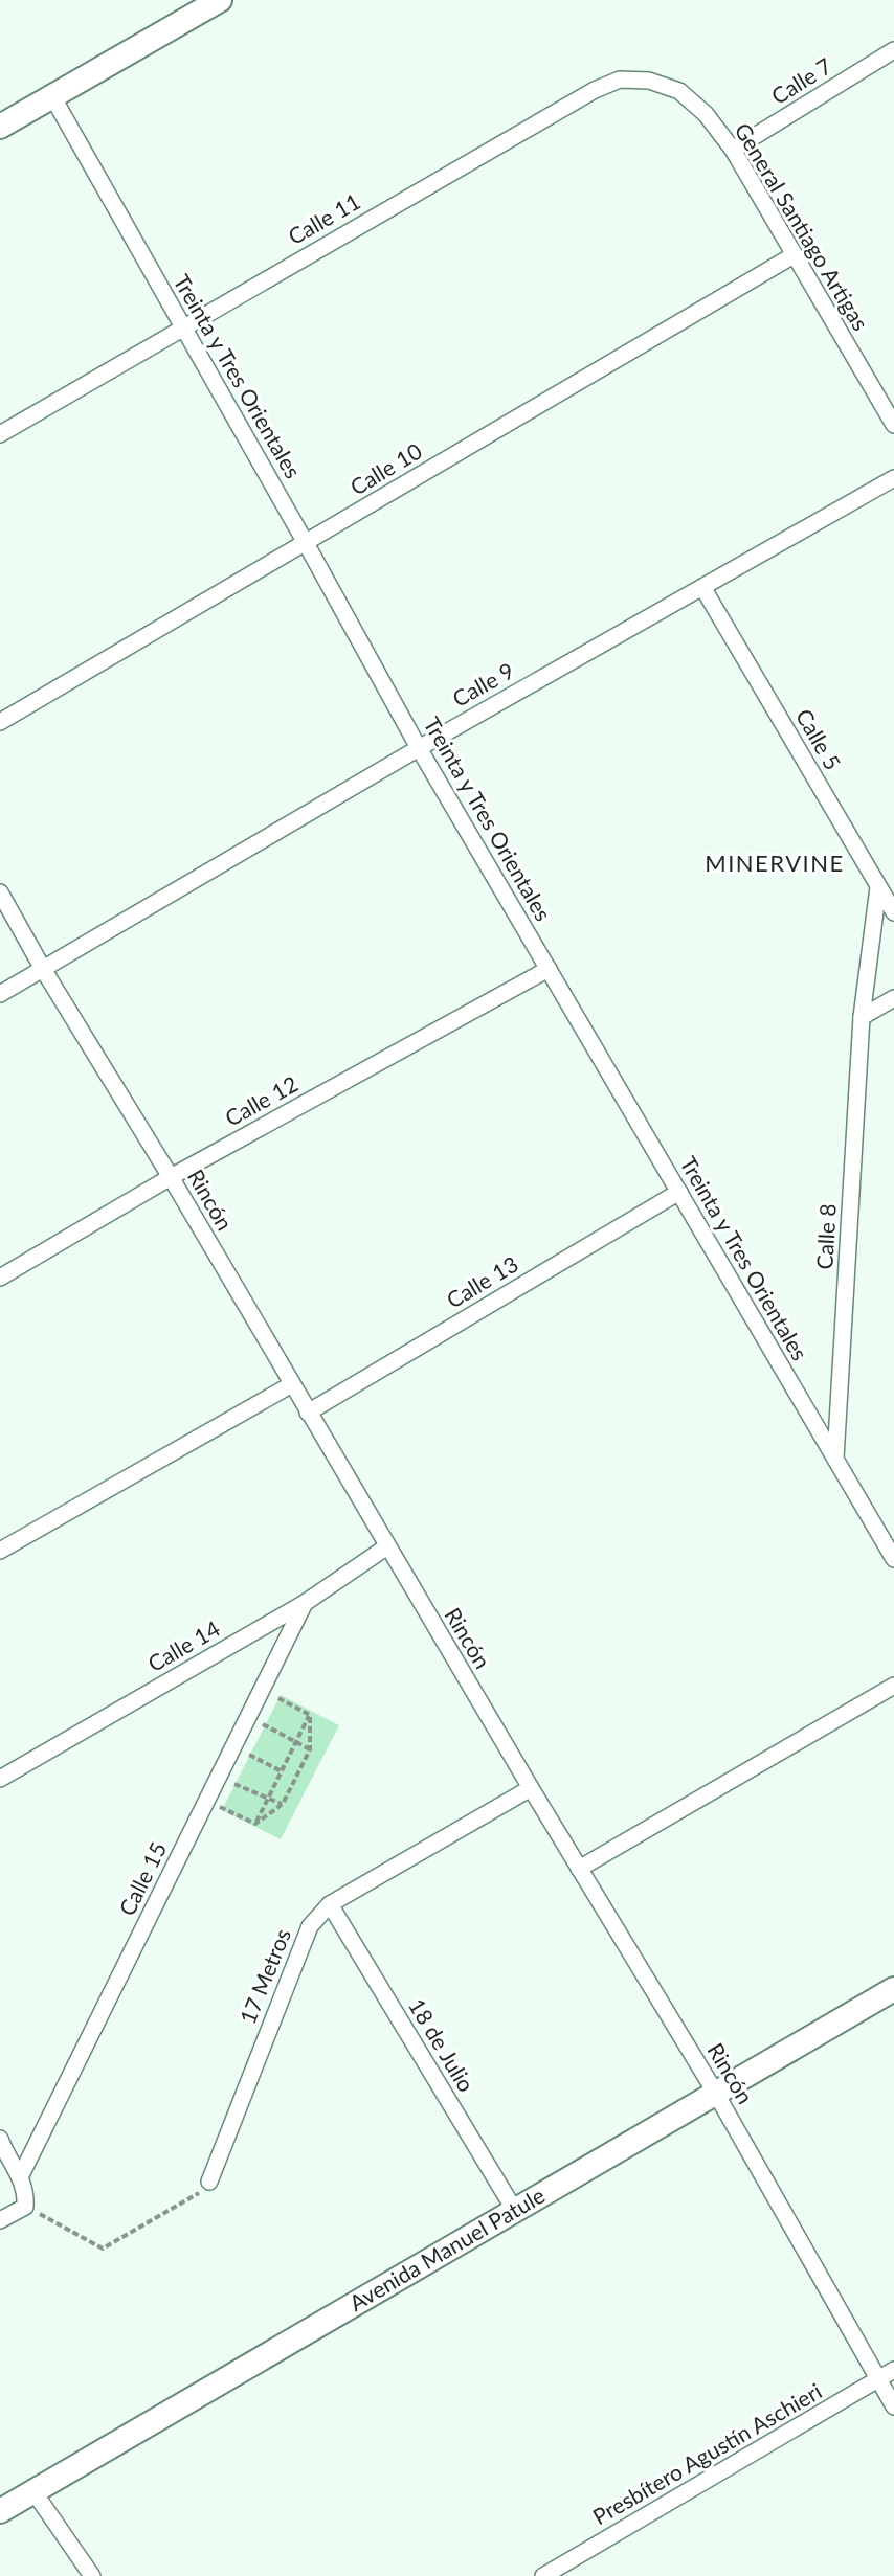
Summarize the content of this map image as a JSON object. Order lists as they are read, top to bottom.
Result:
{
  "streets": {
    "street": [
      "Calle 7",
      "Calle 11",
      "General Santiago Artigas",
      "Treinta y Tres Orientales",
      "Calle 10",
      "Calle 9",
      "Calle 5",
      "Calle 12",
      "Rincón",
      "Calle 8",
      "Calle 13",
      "Calle 14",
      "Calle 15",
      "17 Metros",
      "18 de Julio",
      "Avenida Manuel Patule",
      "Presbítero Agustín Aschieri"
    ]
  },
  "crossings": [
    ["Calle 7", "General Santiago Artigas"],
    ["Calle 11", "General Santiago Artigas"],
    ["Calle 11", "Treinta y Tres Orientales"],
    ["General Santiago Artigas", "Calle 10"],
    ["Treinta y Tres Orientales", "Calle 10"],
    ["Treinta y Tres Orientales", "Calle 9"],
    ["Treinta y Tres Orientales", "Calle 12"],
    ["Treinta y Tres Orientales", "Calle 8"],
    ["Treinta y Tres Orientales", "Calle 13"],
    ["Calle 9", "Calle 5"],
    ["Calle 9", "Rincón"],
    ["Calle 5", "Calle 8"],
    ["Calle 12", "Rincón"],
    ["Rincón", "Calle 13"],
    ["Rincón", "Calle 14"],
    ["Rincón", "17 Metros"],
    ["Rincón", "Avenida Manuel Patule"],
    ["Rincón", "Presbítero Agustín Aschieri"],
    ["Calle 14", "Calle 15"],
    ["17 Metros", "18 de Julio"],
    ["18 de Julio", "Avenida Manuel Patule"]
  ],
  "districts": ["MINERVINE"]
}
